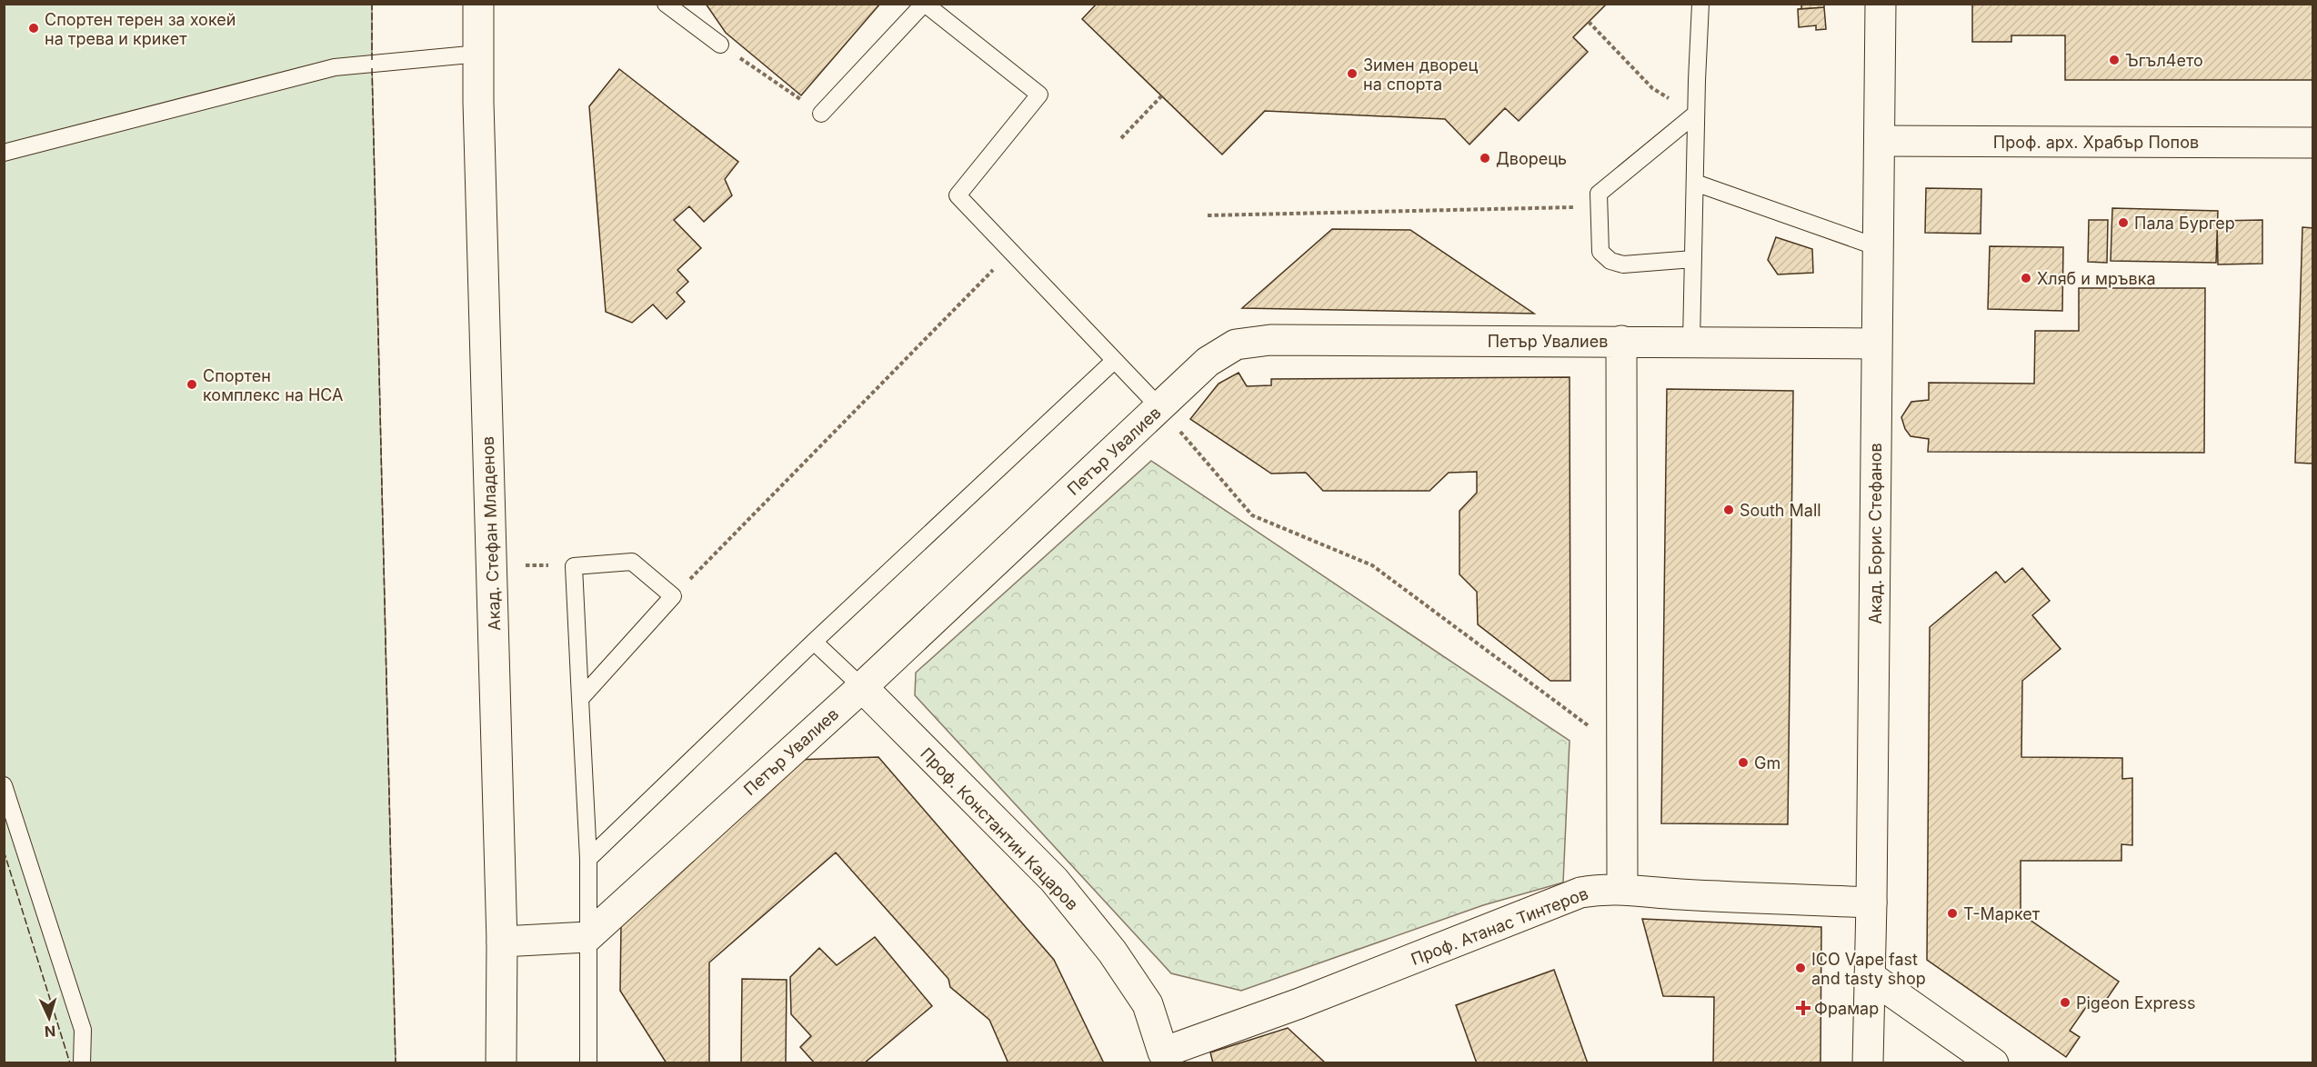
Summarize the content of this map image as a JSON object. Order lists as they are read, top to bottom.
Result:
{
  "streets": {
    "street": [
      "Проф. арх. Храбър Попов",
      "Петър Увалиев",
      "Акад. Стефан Младенов",
      "Акад. Борис Стефанов",
      "Проф. Константин Кацаров",
      "Проф. Атанас Тинтеров"
    ]
  },
  "crossings": [
    ["Проф. арх. Храбър Попов", "Акад. Борис Стефанов"],
    ["Петър Увалиев", "Акад. Борис Стефанов"],
    ["Петър Увалиев", "Проф. Константин Кацаров"],
    ["Акад. Борис Стефанов", "Проф. Атанас Тинтеров"],
    ["Проф. Константин Кацаров", "Проф. Атанас Тинтеров"]
  ],
  "places": {
    "other": [
      "Спортен терен за хокей на трева и крикет",
      "Ъгъл4ето",
      "Зимен дворец на спорта",
      "Дворець",
      "Пала Бургер",
      "Хляб и мръвка",
      "Спортен комплекс на НСА",
      "South Mall",
      "Gm",
      "Т-Маркет",
      "ICO Vape fast and tasty shop",
      "Pigeon Express"
    ],
    "health": ["Фрамар"]
  },
  "north": "bottom"
}
